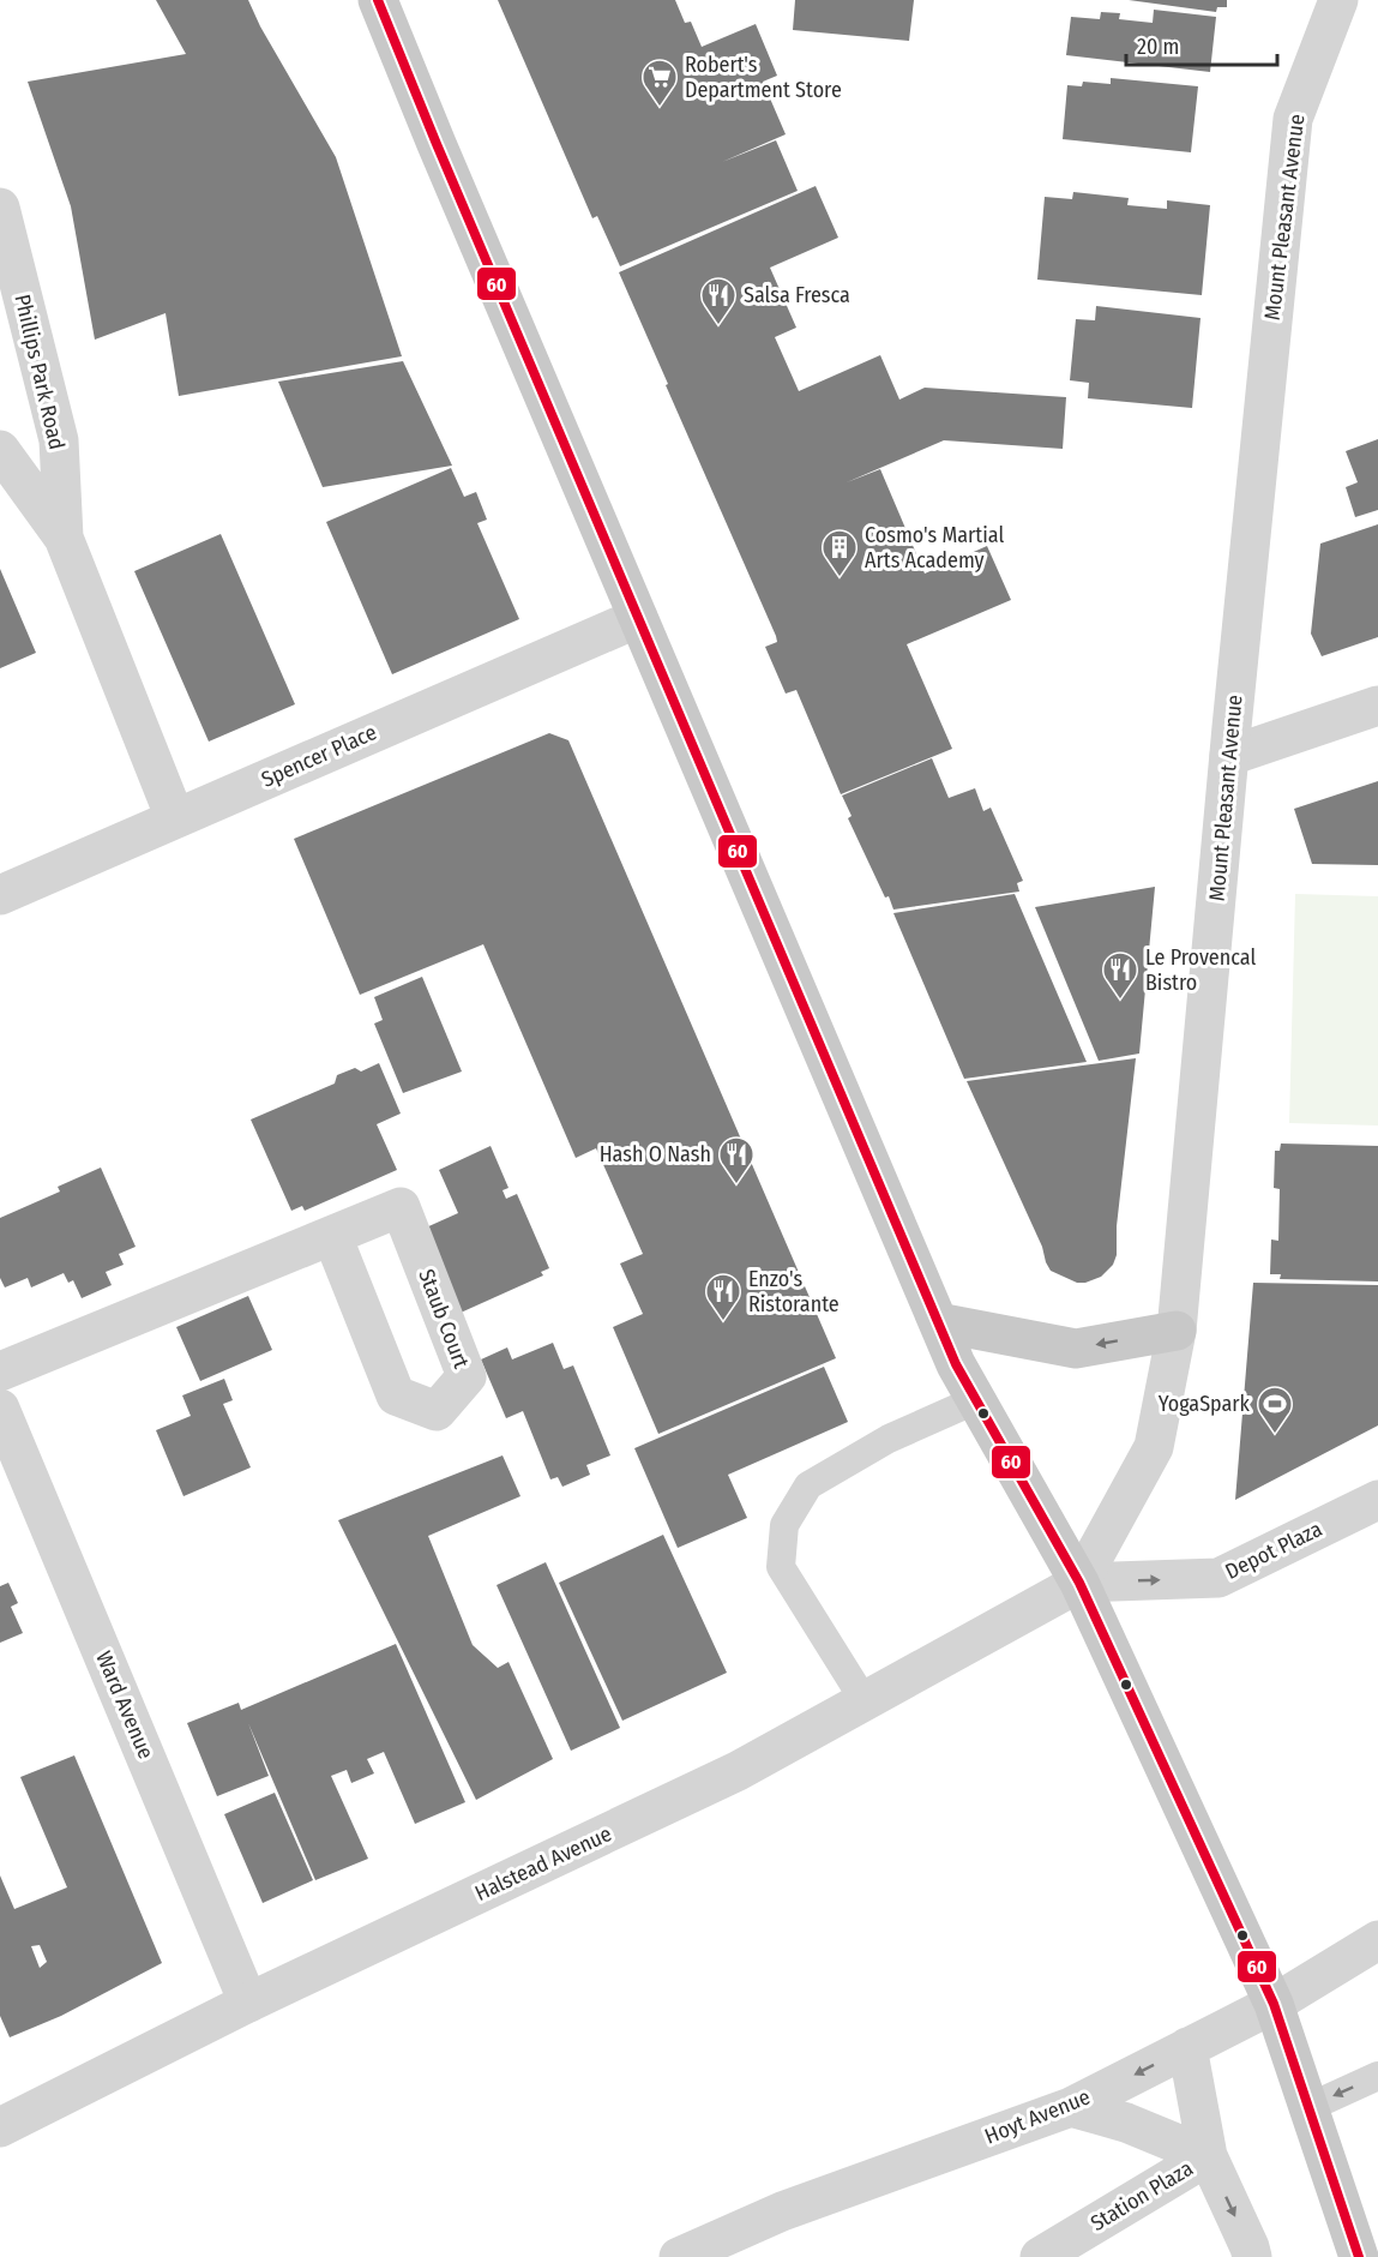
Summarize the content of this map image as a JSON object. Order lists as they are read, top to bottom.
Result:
{
  "streets": {
    "street": [
      "Mount Pleasant Avenue",
      "Phillips Park Road",
      "Spencer Place",
      "Staub Court",
      "Depot Plaza",
      "Ward Avenue",
      "Halstead Avenue",
      "Hoyt Avenue",
      "Station Plaza"
    ]
  },
  "crossings": [
    ["Mount Pleasant Avenue", "Depot Plaza"],
    ["Mount Pleasant Avenue", "Halstead Avenue"],
    ["Phillips Park Road", "Spencer Place"],
    ["Depot Plaza", "Halstead Avenue"],
    ["Ward Avenue", "Halstead Avenue"],
    ["Hoyt Avenue", "Station Plaza"]
  ],
  "one_way": ["Depot Plaza"],
  "places": {
    "supermarket": ["Robert's Department Store"],
    "restaurant": [
      "Salsa Fresca",
      "Le Provencal Bistro",
      "Hash O Nash",
      "Enzo's Ristorante"
    ],
    "building": ["Cosmo's Martial Arts Academy"],
    "sports": ["YogaSpark"]
  },
  "lines": ["transit line 60"],
  "scale_bar": "20 m"
}
